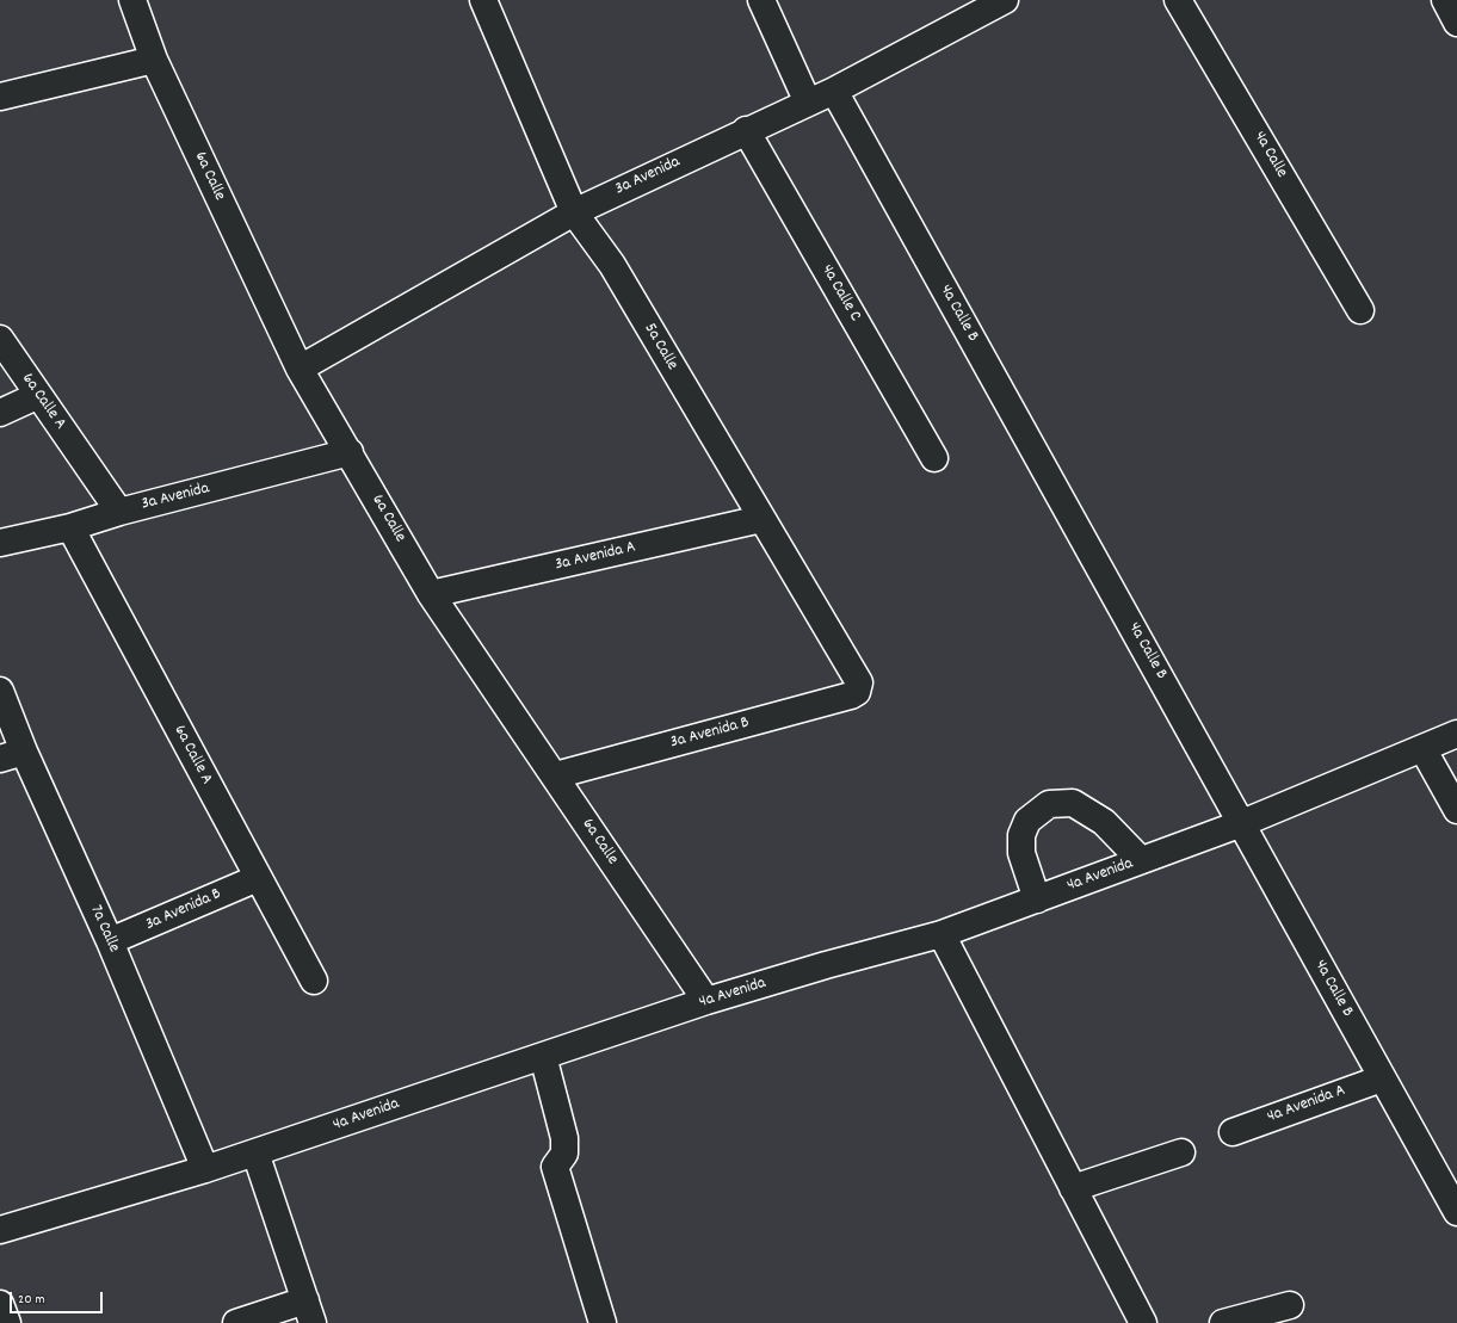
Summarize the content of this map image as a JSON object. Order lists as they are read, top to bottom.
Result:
{
  "streets": {
    "street": [
      "4a Calle",
      "6a Calle",
      "3a Avenida",
      "4a Calle C",
      "4a Calle B",
      "5a Calle",
      "6a Calle A",
      "3a Avenida A",
      "3a Avenida B",
      "4a Avenida",
      "7a Calle",
      "4a Avenida A"
    ]
  },
  "crossings": [
    ["6a Calle", "3a Avenida"],
    ["6a Calle", "3a Avenida A"],
    ["6a Calle", "3a Avenida B"],
    ["6a Calle", "4a Avenida"],
    ["3a Avenida", "4a Calle C"],
    ["3a Avenida", "4a Calle B"],
    ["3a Avenida", "5a Calle"],
    ["3a Avenida", "6a Calle A"],
    ["4a Calle B", "4a Avenida"],
    ["4a Calle B", "4a Avenida A"],
    ["5a Calle", "3a Avenida A"],
    ["5a Calle", "3a Avenida B"],
    ["6a Calle A", "3a Avenida B"],
    ["3a Avenida B", "7a Calle"],
    ["4a Avenida", "7a Calle"]
  ],
  "scale_bar": "20 m"
}
